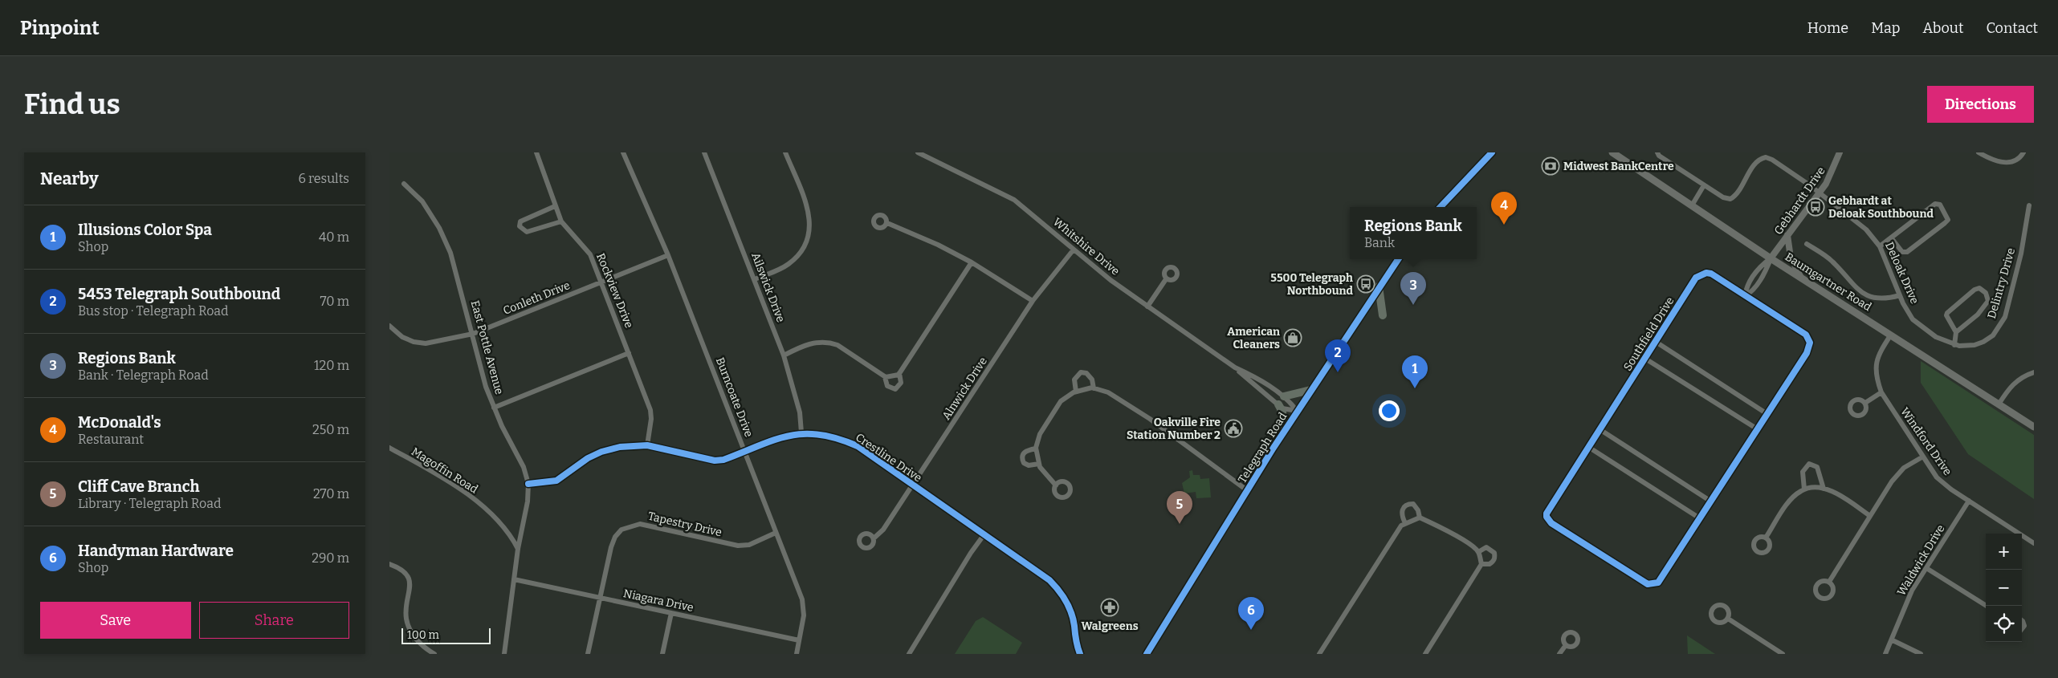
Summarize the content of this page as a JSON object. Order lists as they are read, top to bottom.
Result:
{
  "streets": {
    "main road": ["Baumgartner Road", "Telegraph Road"],
    "street": [
      "Gebhardt Drive",
      "Whitshire Drive",
      "Deloak Drive",
      "Delintry Drive",
      "Ailswick Drive",
      "Rockview Drive",
      "Conleth Drive",
      "Southfield Drive",
      "East Pottle Avenue",
      "Alnwick Drive",
      "Burncoate Drive",
      "Windford Drive",
      "Crestline Drive",
      "Magoffin Road",
      "Tapestry Drive",
      "Waldwick Drive",
      "Niagara Drive"
    ]
  },
  "crossings": [
    ["Gebhardt Drive", "Deloak Drive"],
    ["Gebhardt Drive", "Baumgartner Road"],
    ["Whitshire Drive", "Alnwick Drive"],
    ["Whitshire Drive", "Telegraph Road"],
    ["Deloak Drive", "Delintry Drive"],
    ["Baumgartner Road", "Windford Drive"],
    ["Ailswick Drive", "Crestline Drive"],
    ["Rockview Drive", "Conleth Drive"],
    ["Rockview Drive", "Crestline Drive"],
    ["Conleth Drive", "East Pottle Avenue"],
    ["Conleth Drive", "Burncoate Drive"],
    ["East Pottle Avenue", "Crestline Drive"],
    ["East Pottle Avenue", "Magoffin Road"],
    ["East Pottle Avenue", "Niagara Drive"],
    ["Alnwick Drive", "Crestline Drive"],
    ["Burncoate Drive", "Crestline Drive"],
    ["Burncoate Drive", "Tapestry Drive"],
    ["Burncoate Drive", "Niagara Drive"],
    ["Windford Drive", "Waldwick Drive"],
    ["Tapestry Drive", "Niagara Drive"]
  ],
  "places": {
    "bank": ["Midwest BankCentre"],
    "bus stop": ["Gebhardt at Deloak Southbound", "5500 Telegraph Northbound"],
    "shop": ["American Cleaners"],
    "public building": ["Oakville Fire Station Number 2"],
    "pharmacy": ["Walgreens"]
  },
  "scale_bar": "100 m",
  "page": {
    "header": "Pinpoint",
    "nav": [
      "Home",
      "Map",
      "About",
      "Contact"
    ],
    "buttons": [
      "Directions",
      ["Save", "Share"]
    ],
    "title": "Find us",
    "heading": ["Nearby", "6 results"],
    "pins": [
      "4",
      "3",
      "2",
      "1",
      "5",
      "6"
    ],
    "list": [
      {
        "mark": "1",
        "name": "Illusions Color Spa",
        "note": "Shop",
        "value": "40 m"
      },
      {
        "mark": "2",
        "name": "5453 Telegraph Southbound",
        "note": "Bus stop · Telegraph Road",
        "value": "70 m"
      },
      {
        "mark": "3",
        "name": "Regions Bank",
        "note": "Bank · Telegraph Road",
        "value": "120 m"
      },
      {
        "mark": "4",
        "name": "McDonald's",
        "note": "Restaurant",
        "value": "250 m"
      },
      {
        "mark": "5",
        "name": "Cliff Cave Branch",
        "note": "Library · Telegraph Road",
        "value": "270 m"
      },
      {
        "mark": "6",
        "name": "Handyman Hardware",
        "note": "Shop",
        "value": "290 m"
      }
    ],
    "popup": ["Regions Bank", "Bank"],
    "map_buttons": ["+", "−"],
    "scale": "100 m"
  }
}
